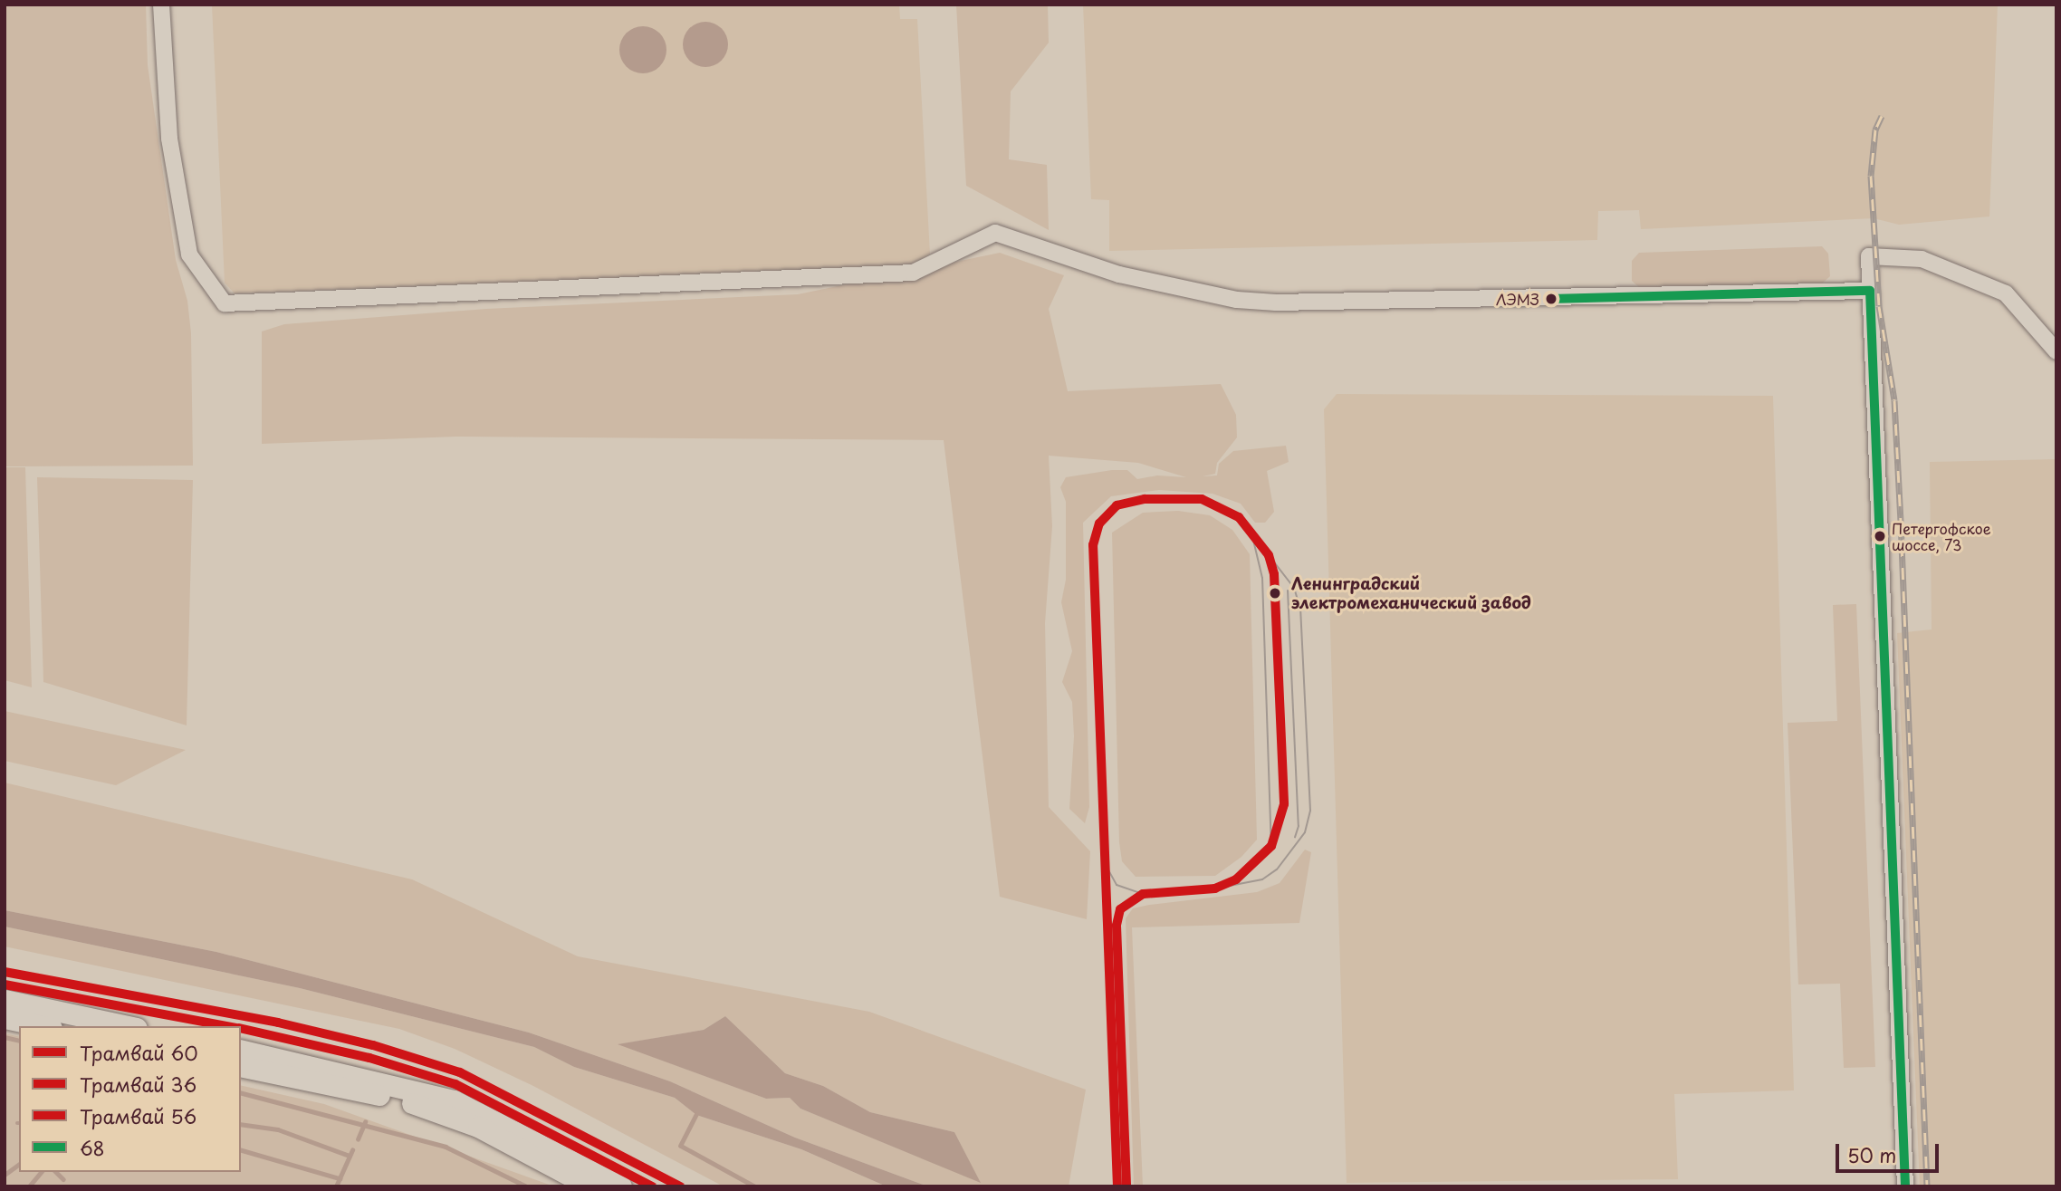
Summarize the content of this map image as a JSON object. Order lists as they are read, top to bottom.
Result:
{
  "places": ["ЛЭМЗ", "Петергофское шоссе, 73", "Ленинградский электромеханический завод"],
  "lines": [
    "transit line 68",
    "tram line 60",
    "tram line 36",
    "tram line 56"
  ],
  "legend": [
    "Трамвай 60",
    "Трамвай 36",
    "Трамвай 56",
    "68"
  ],
  "scale_bar": "50 m"
}
